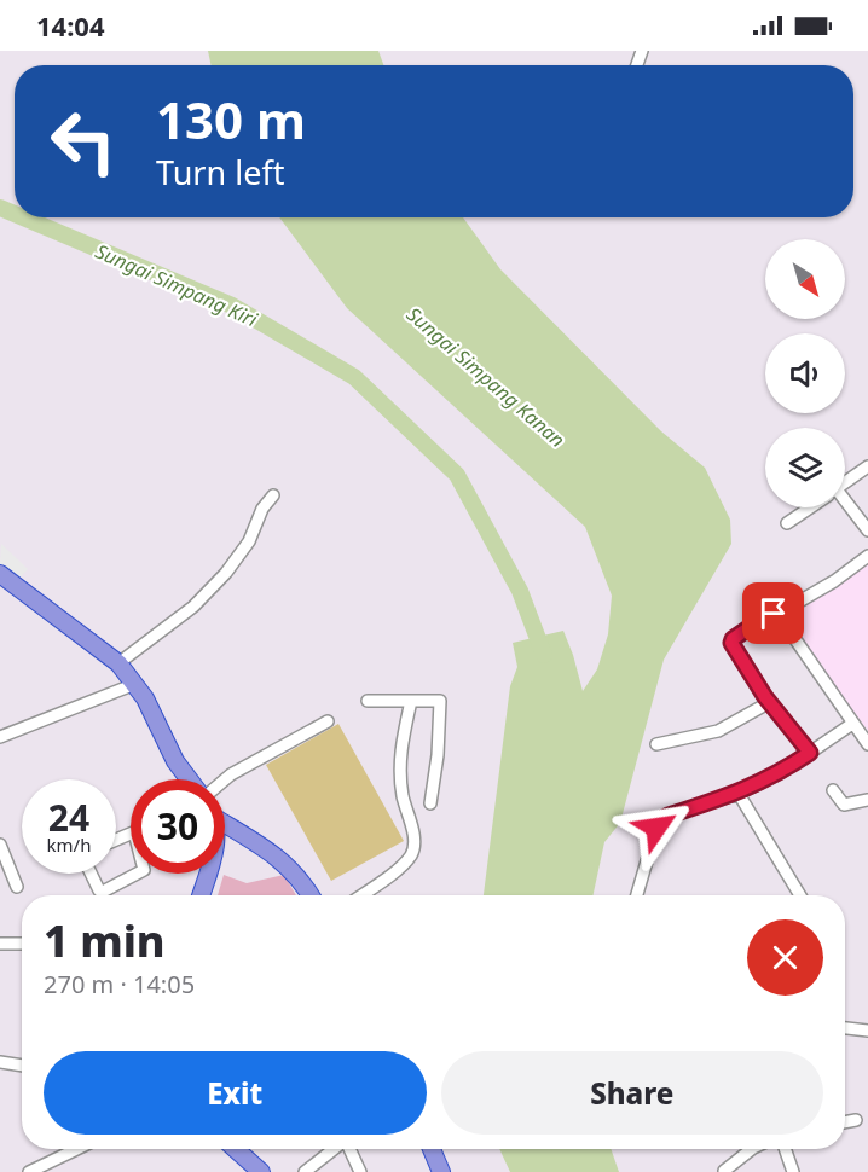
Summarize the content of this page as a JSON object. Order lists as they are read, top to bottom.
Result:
{
  "water": ["Sungai Simpang Kiri", "Sungai Simpang Kanan"],
  "north": "bottom right",
  "page": {
    "status": "14:04",
    "turn": ["130 m", "Turn left"],
    "speed": "24 km/h",
    "limit": "30",
    "heading": ["1 min", "270 m · 14:05"],
    "buttons": ["Exit", "Share"]
  }
}
